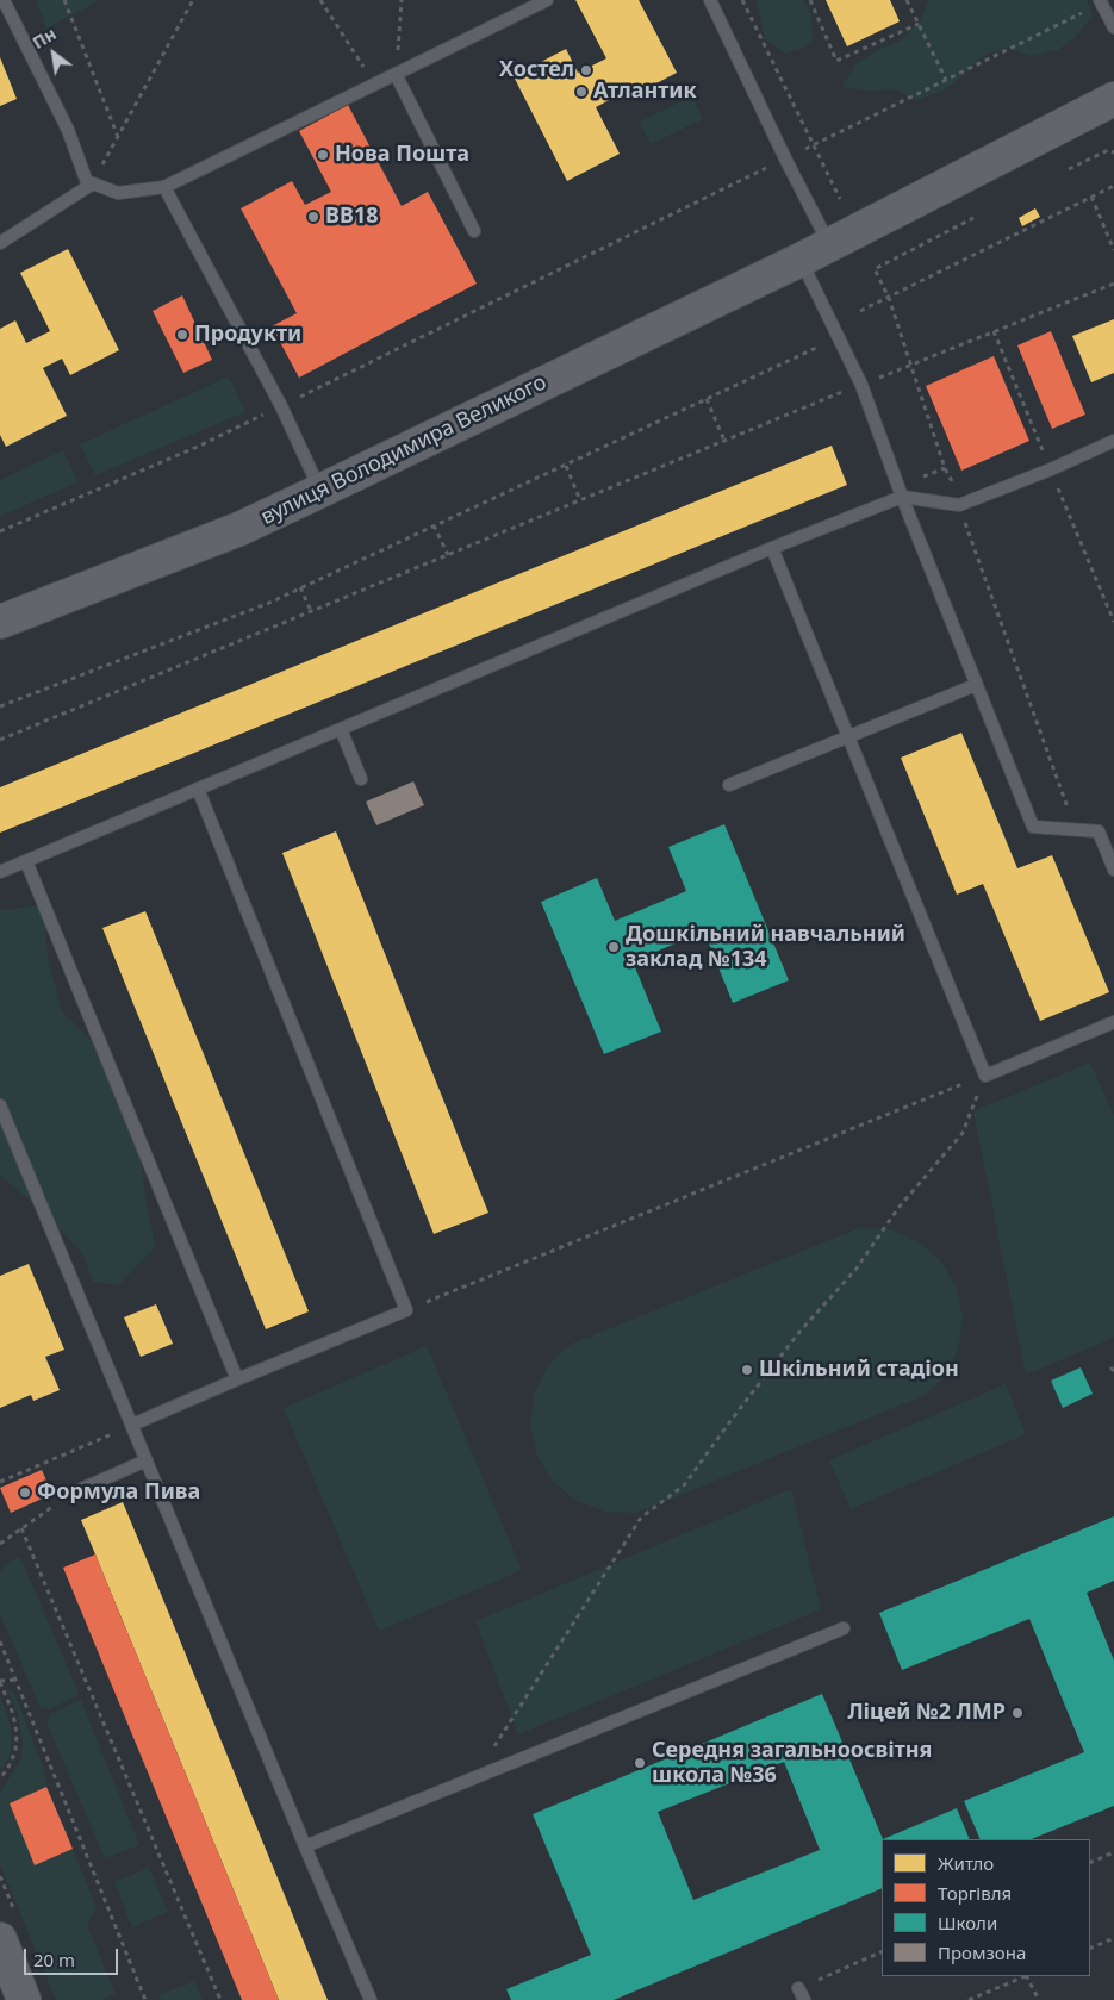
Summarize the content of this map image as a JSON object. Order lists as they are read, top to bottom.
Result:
{
  "streets": {
    "main road": ["вулиця Володимира Великого"]
  },
  "places": [
    "Хостел",
    "Атлантик",
    "Нова Пошта",
    "BB18",
    "Продукти",
    "Дошкільний навчальний заклад №134",
    "Шкільний стадіон",
    "Формула Пива",
    "Ліцей №2 ЛМР",
    "Середня загальноосвітня школа №36"
  ],
  "legend": [
    "Житло",
    "Торгівля",
    "Школи",
    "Промзона"
  ],
  "scale_bar": "20 m",
  "north": "top left"
}
